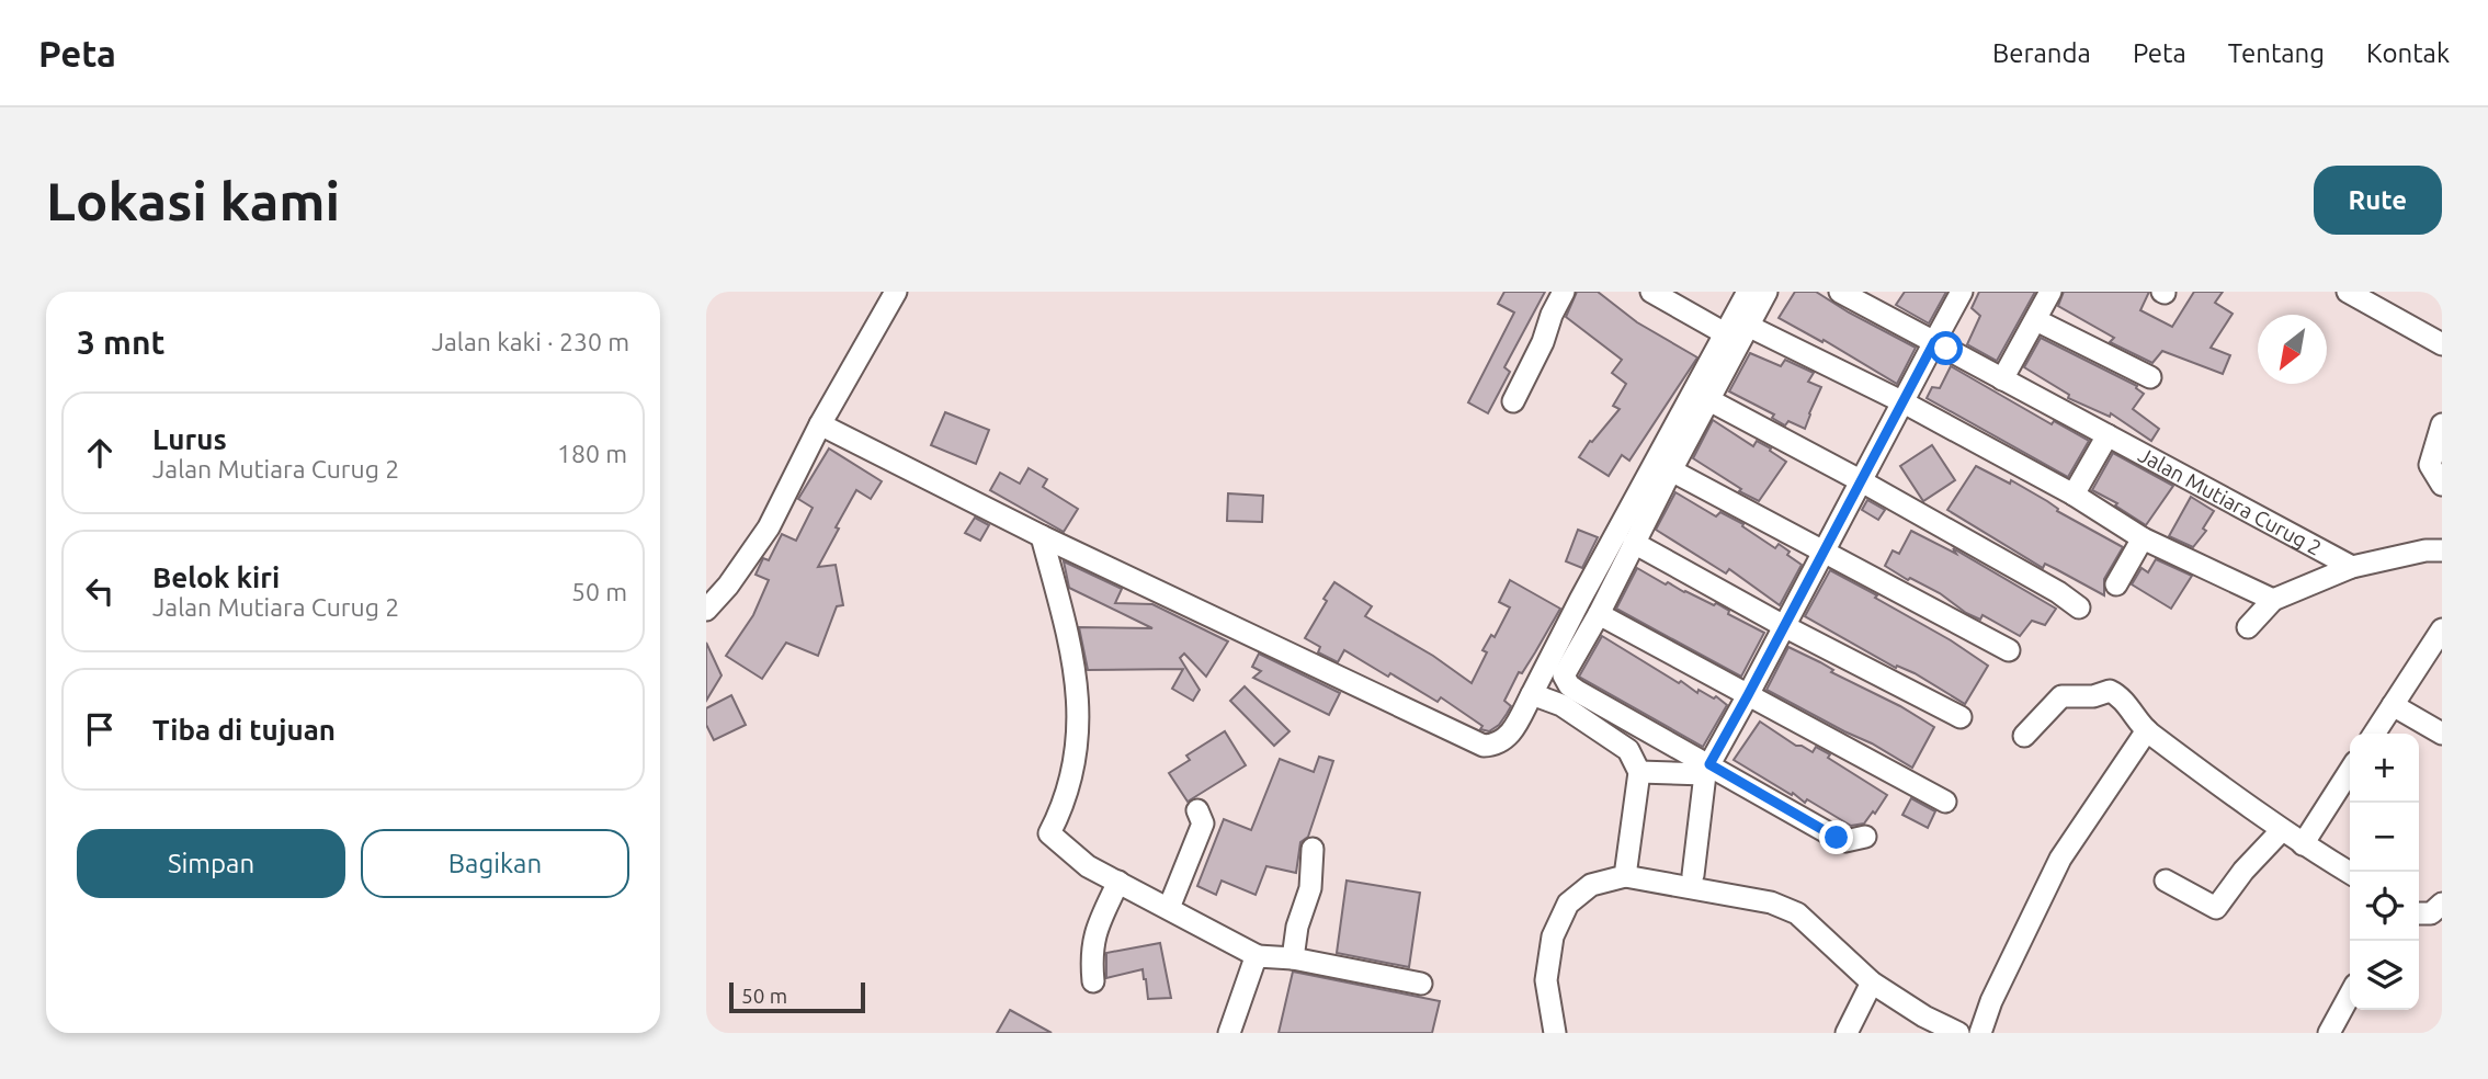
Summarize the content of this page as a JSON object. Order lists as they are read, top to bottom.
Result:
{
  "streets": {
    "street": ["Jalan Mutiara Curug 2"]
  },
  "scale_bar": "50 m",
  "north": "bottom left",
  "page": {
    "header": "Peta",
    "nav": [
      "Beranda",
      "Peta",
      "Tentang",
      "Kontak"
    ],
    "buttons": [
      "Rute",
      ["Simpan", "Bagikan"]
    ],
    "title": "Lokasi kami",
    "heading": ["3 mnt", "Jalan kaki · 230 m"],
    "list": [
      ["Lurus", "Jalan Mutiara Curug 2", "180 m"],
      ["Belok kiri", "Jalan Mutiara Curug 2", "50 m"],
      "Tiba di tujuan"
    ],
    "map_buttons": ["+", "−"],
    "scale": "50 m"
  }
}
